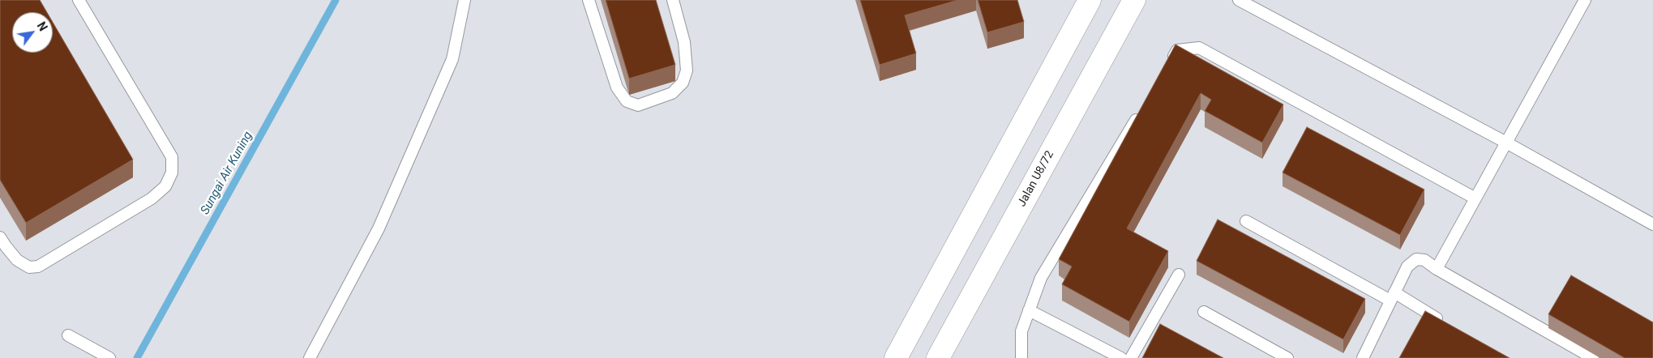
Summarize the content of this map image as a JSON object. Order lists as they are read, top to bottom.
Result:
{
  "streets": {
    "street": ["Jalan U8/72"]
  },
  "water": ["Sungai Air Kuning"],
  "north": "top right"
}
